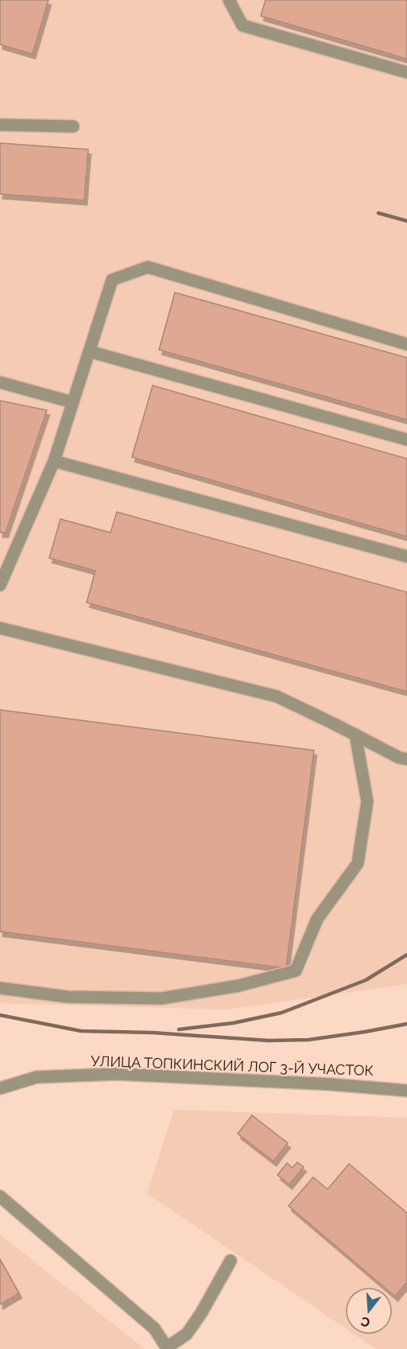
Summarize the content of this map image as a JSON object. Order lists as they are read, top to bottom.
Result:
{
  "streets": {
    "street": ["УЛИЦА ТОПКИНСКИЙ ЛОГ 3-Й УЧАСТОК"]
  },
  "north": "bottom"
}
